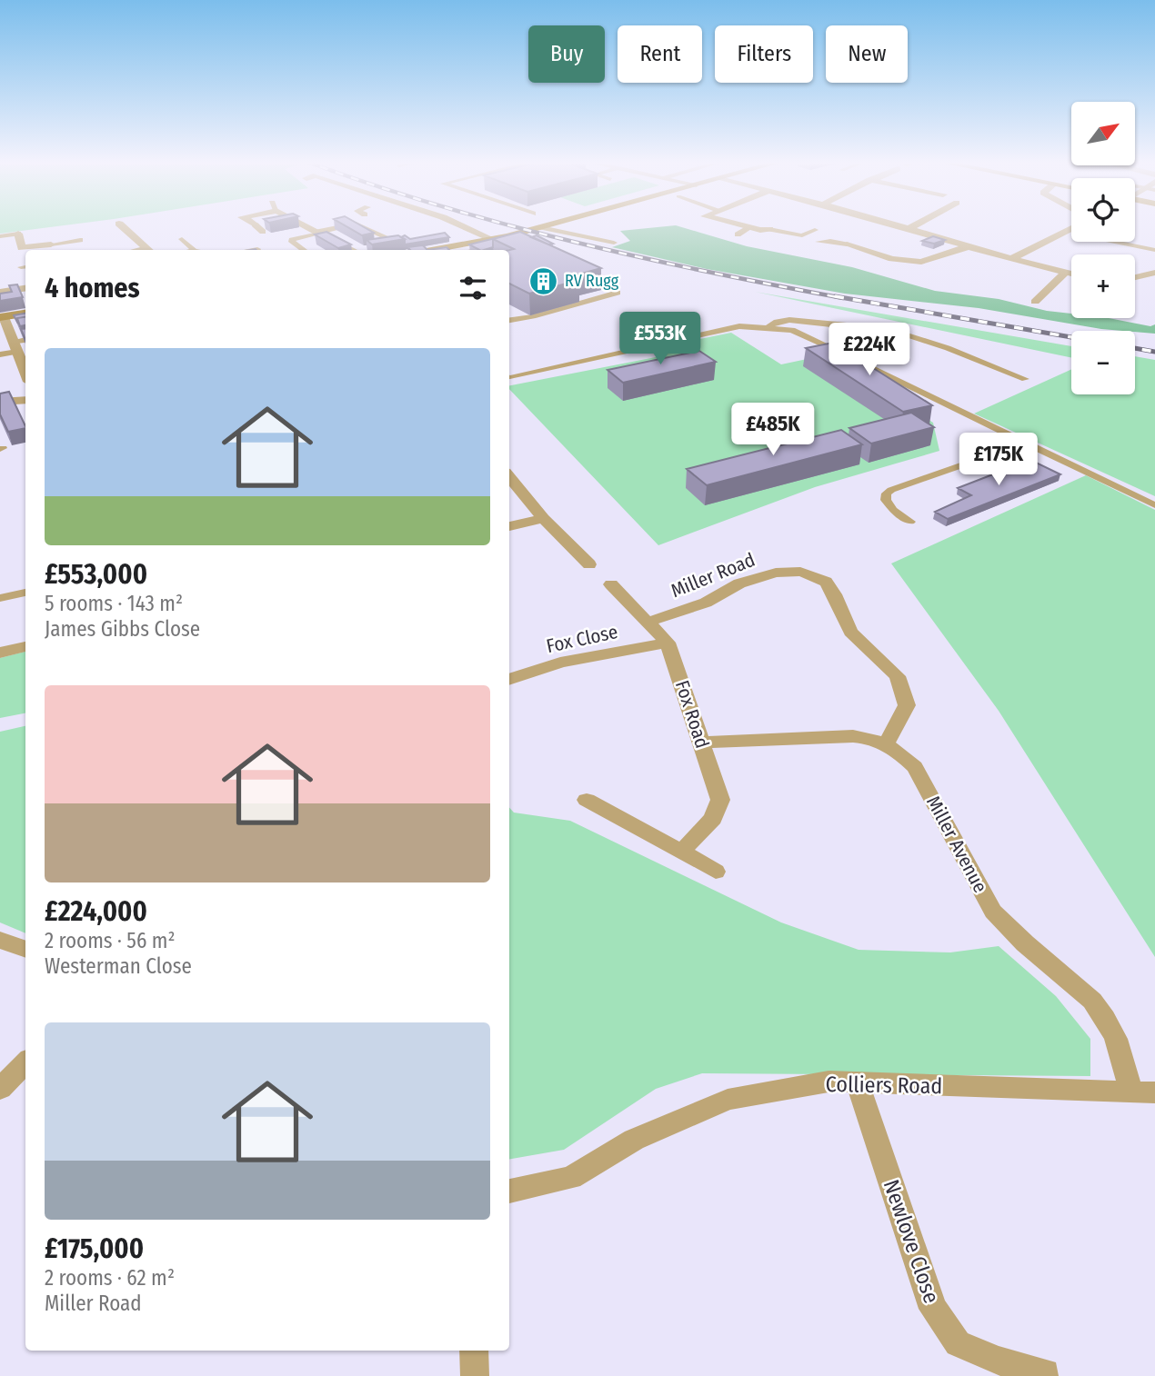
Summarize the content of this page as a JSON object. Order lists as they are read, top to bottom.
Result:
{
  "streets": {
    "street": [
      "Miller Road",
      "Fox Close",
      "Fox Road",
      "Miller Avenue",
      "Colliers Road",
      "Newlove Close"
    ]
  },
  "crossings": [
    ["Miller Road", "Fox Road"],
    ["Miller Road", "Miller Avenue"],
    ["Fox Close", "Fox Road"],
    ["Fox Road", "Miller Avenue"],
    ["Miller Avenue", "Colliers Road"],
    ["Colliers Road", "Newlove Close"]
  ],
  "places": {
    "building": ["RV Rugg"]
  },
  "north": "top right",
  "page": {
    "chip": [
      "Buy",
      "Rent",
      "Filters",
      "New"
    ],
    "map_buttons": ["+", "−"],
    "heading": "4 homes",
    "price": [
      "£553K",
      "£224K",
      "£485K",
      "£175K"
    ],
    "list": [
      {
        "name": "£553,000",
        "note": "5 rooms · 143 m² · James Gibbs Close"
      },
      {
        "name": "£224,000",
        "note": "2 rooms · 56 m² · Westerman Close"
      },
      {
        "name": "£175,000",
        "note": "2 rooms · 62 m² · Miller Road"
      }
    ]
  }
}
